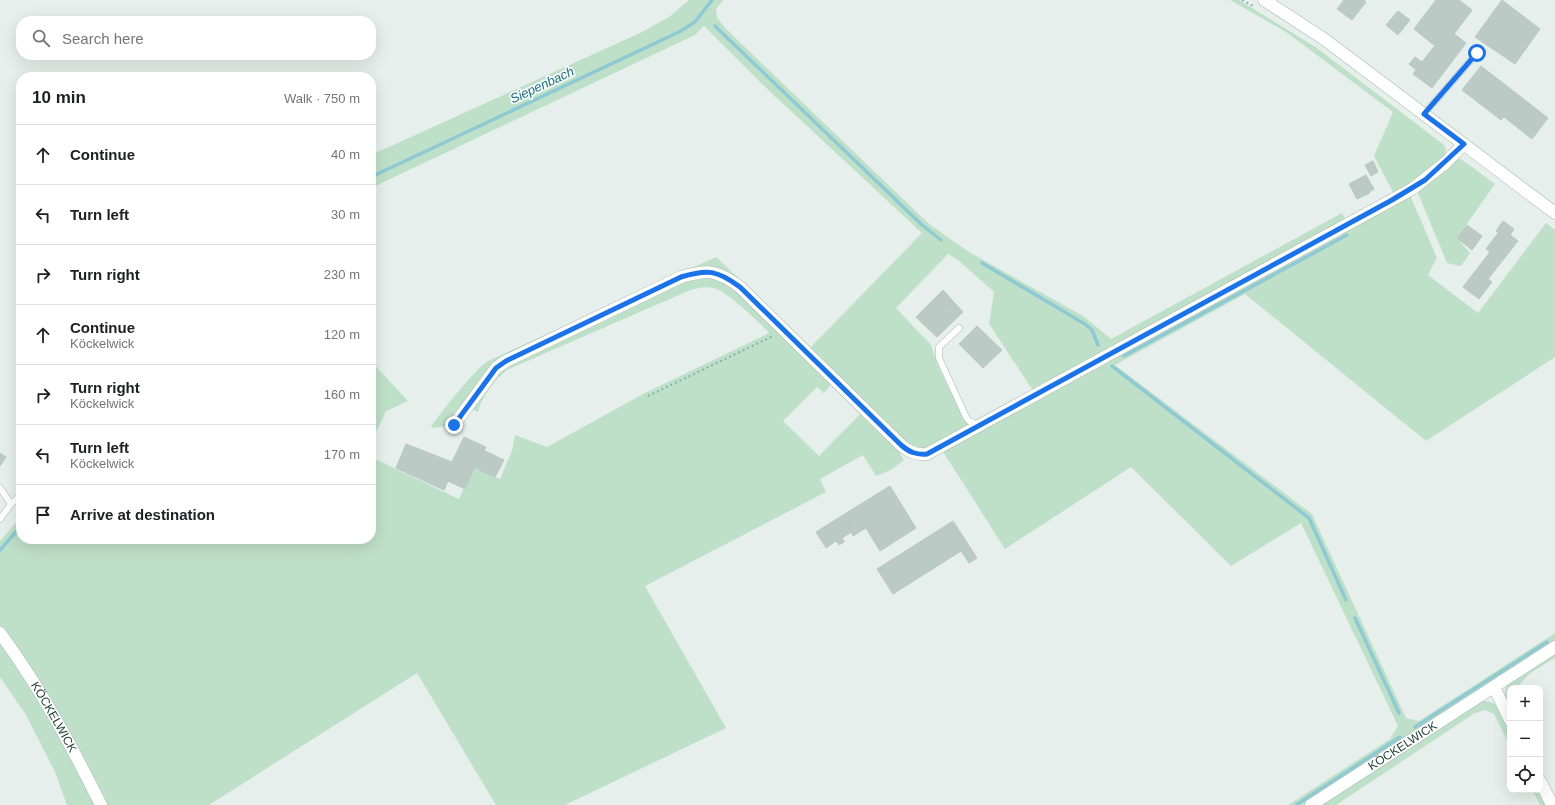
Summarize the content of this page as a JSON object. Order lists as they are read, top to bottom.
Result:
{
  "streets": {
    "street": ["KÖCKELWICK"]
  },
  "water": ["Siepenbach"],
  "page": {
    "search": "Search here",
    "heading": ["10 min", "Walk · 750 m"],
    "list": [
      ["Continue", "40 m"],
      ["Turn left", "30 m"],
      ["Turn right", "230 m"],
      ["Continue", "Köckelwick", "120 m"],
      ["Turn right", "Köckelwick", "160 m"],
      ["Turn left", "Köckelwick", "170 m"],
      "Arrive at destination"
    ],
    "map_buttons": ["+", "−"]
  }
}
